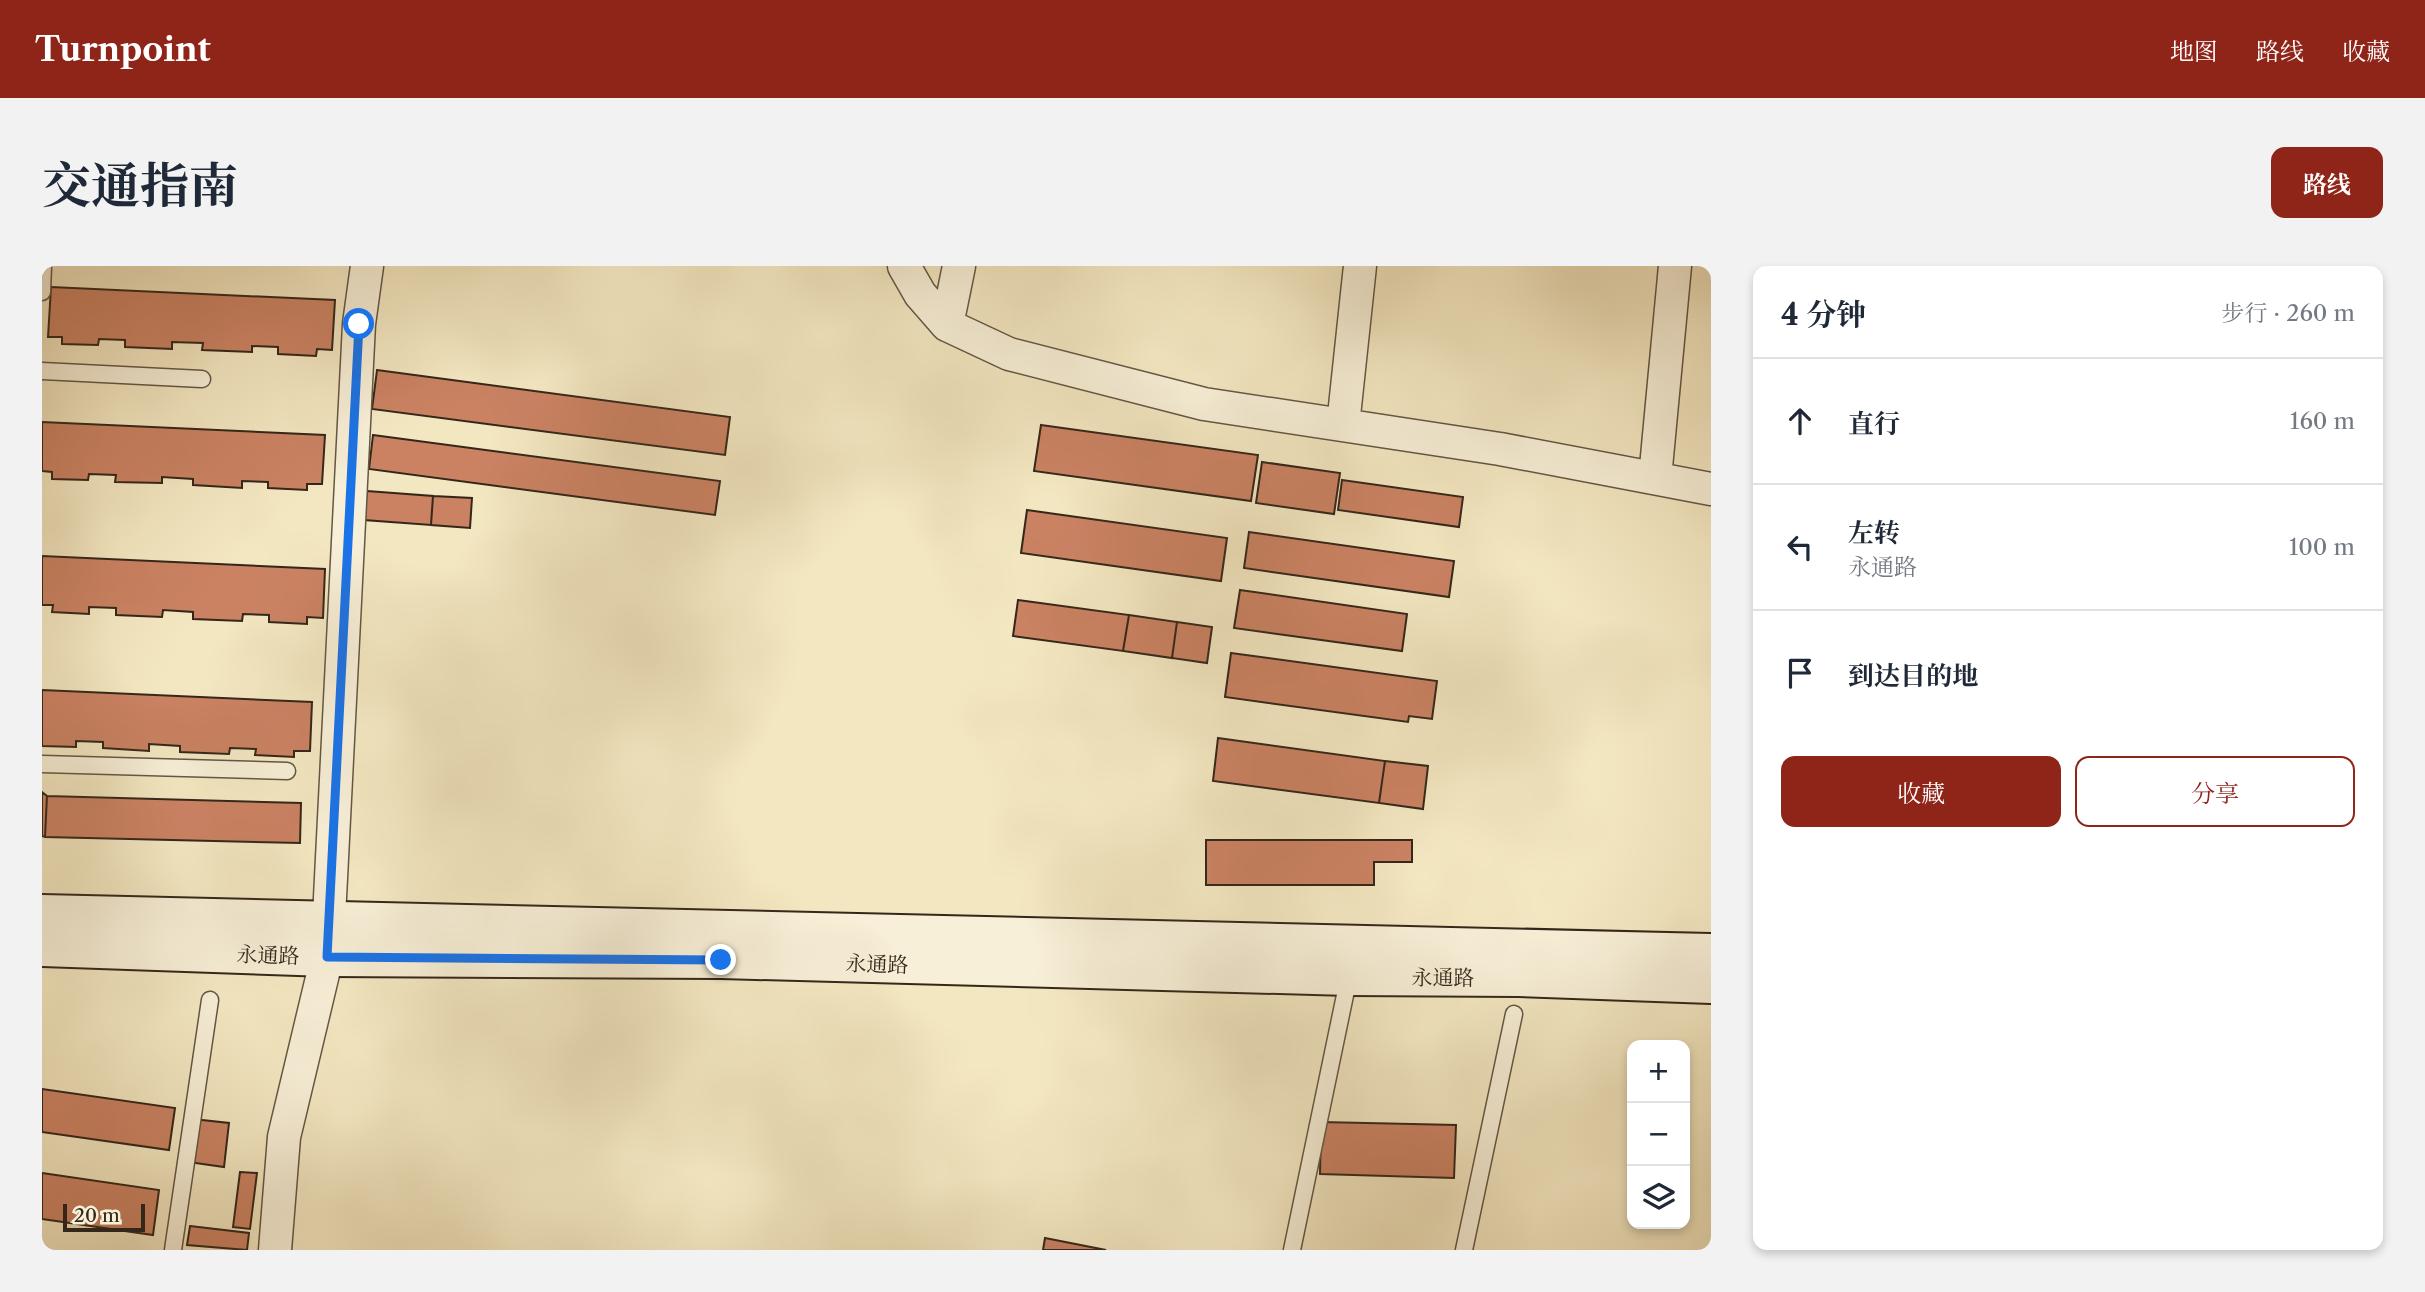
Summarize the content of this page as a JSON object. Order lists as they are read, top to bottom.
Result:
{
  "streets": {
    "main road": ["永通路"]
  },
  "scale_bar": "20 m",
  "page": {
    "header": "Turnpoint",
    "nav": ["地图", "路线", "收藏"],
    "title": "交通指南",
    "buttons": [
      "路线",
      ["收藏", "分享"]
    ],
    "heading": ["4 分钟", "步行 · 260 m"],
    "list": [
      ["直行", "160 m"],
      ["左转", "永通路", "100 m"],
      "到达目的地"
    ],
    "map_buttons": ["+", "−"],
    "scale": "20 m"
  }
}
